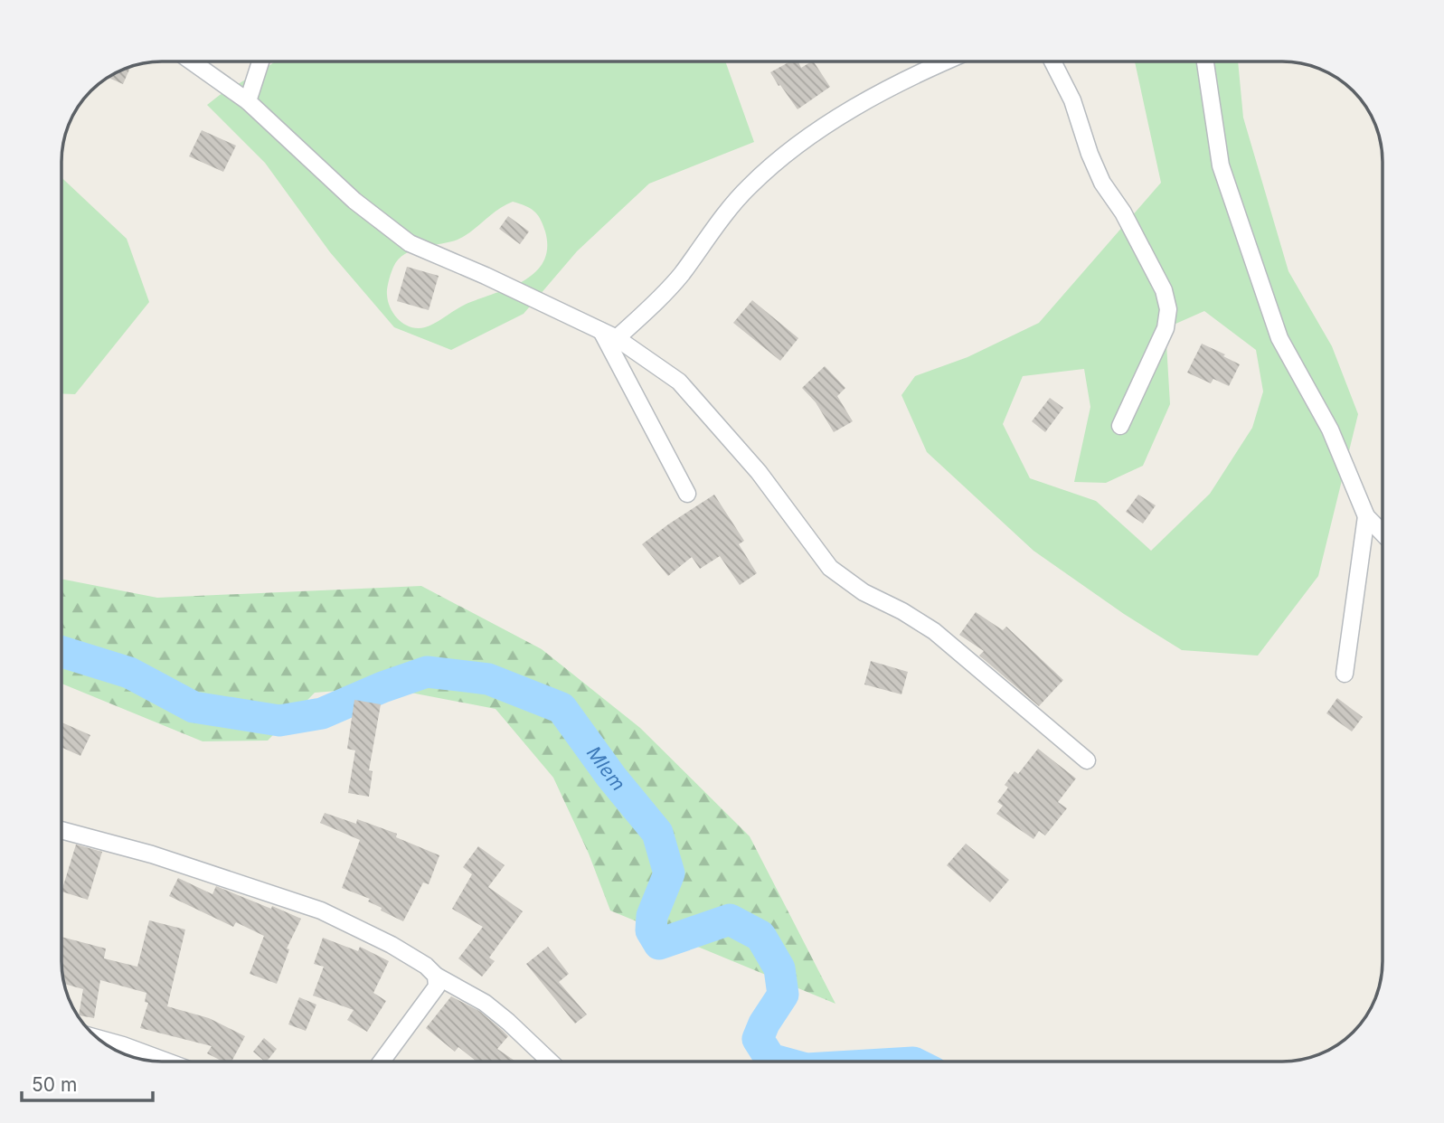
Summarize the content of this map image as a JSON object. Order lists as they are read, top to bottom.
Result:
{
  "water": ["Mlem"],
  "scale_bar": "50 m"
}
